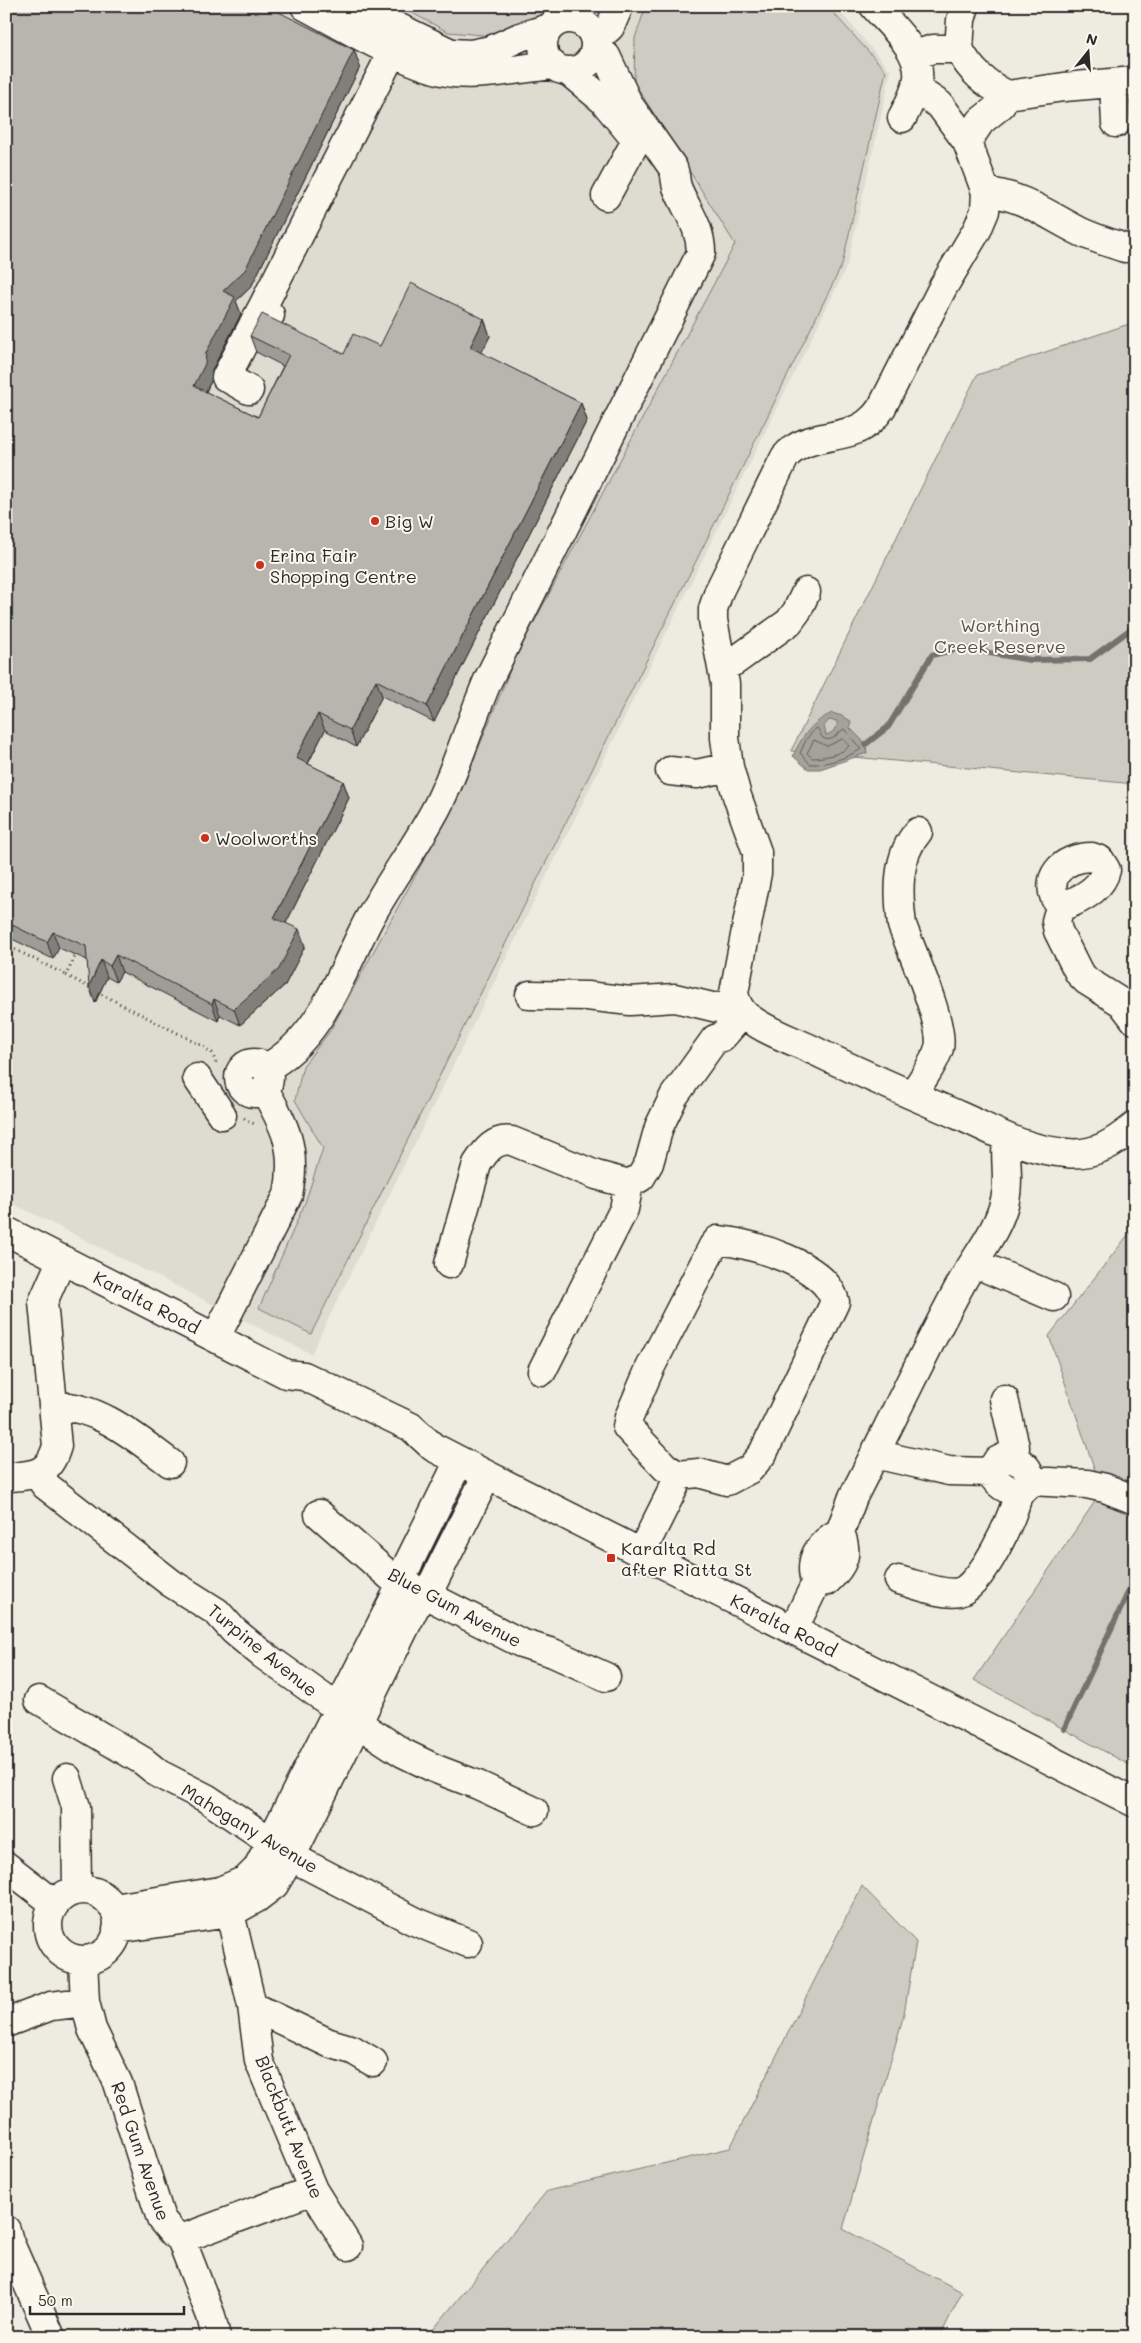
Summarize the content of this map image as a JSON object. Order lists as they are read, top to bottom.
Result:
{
  "streets": {
    "street": [
      "Karalta Road",
      "Blue Gum Avenue",
      "Turpine Avenue",
      "Mahogany Avenue",
      "Blackbutt Avenue",
      "Red Gum Avenue"
    ]
  },
  "parks": ["Worthing Creek Reserve"],
  "places": {
    "other": ["Big W", "Erina Fair Shopping Centre", "Woolworths"],
    "transit": ["Karalta Rd after Riatta St"]
  },
  "scale_bar": "50 m",
  "north": "top"
}
